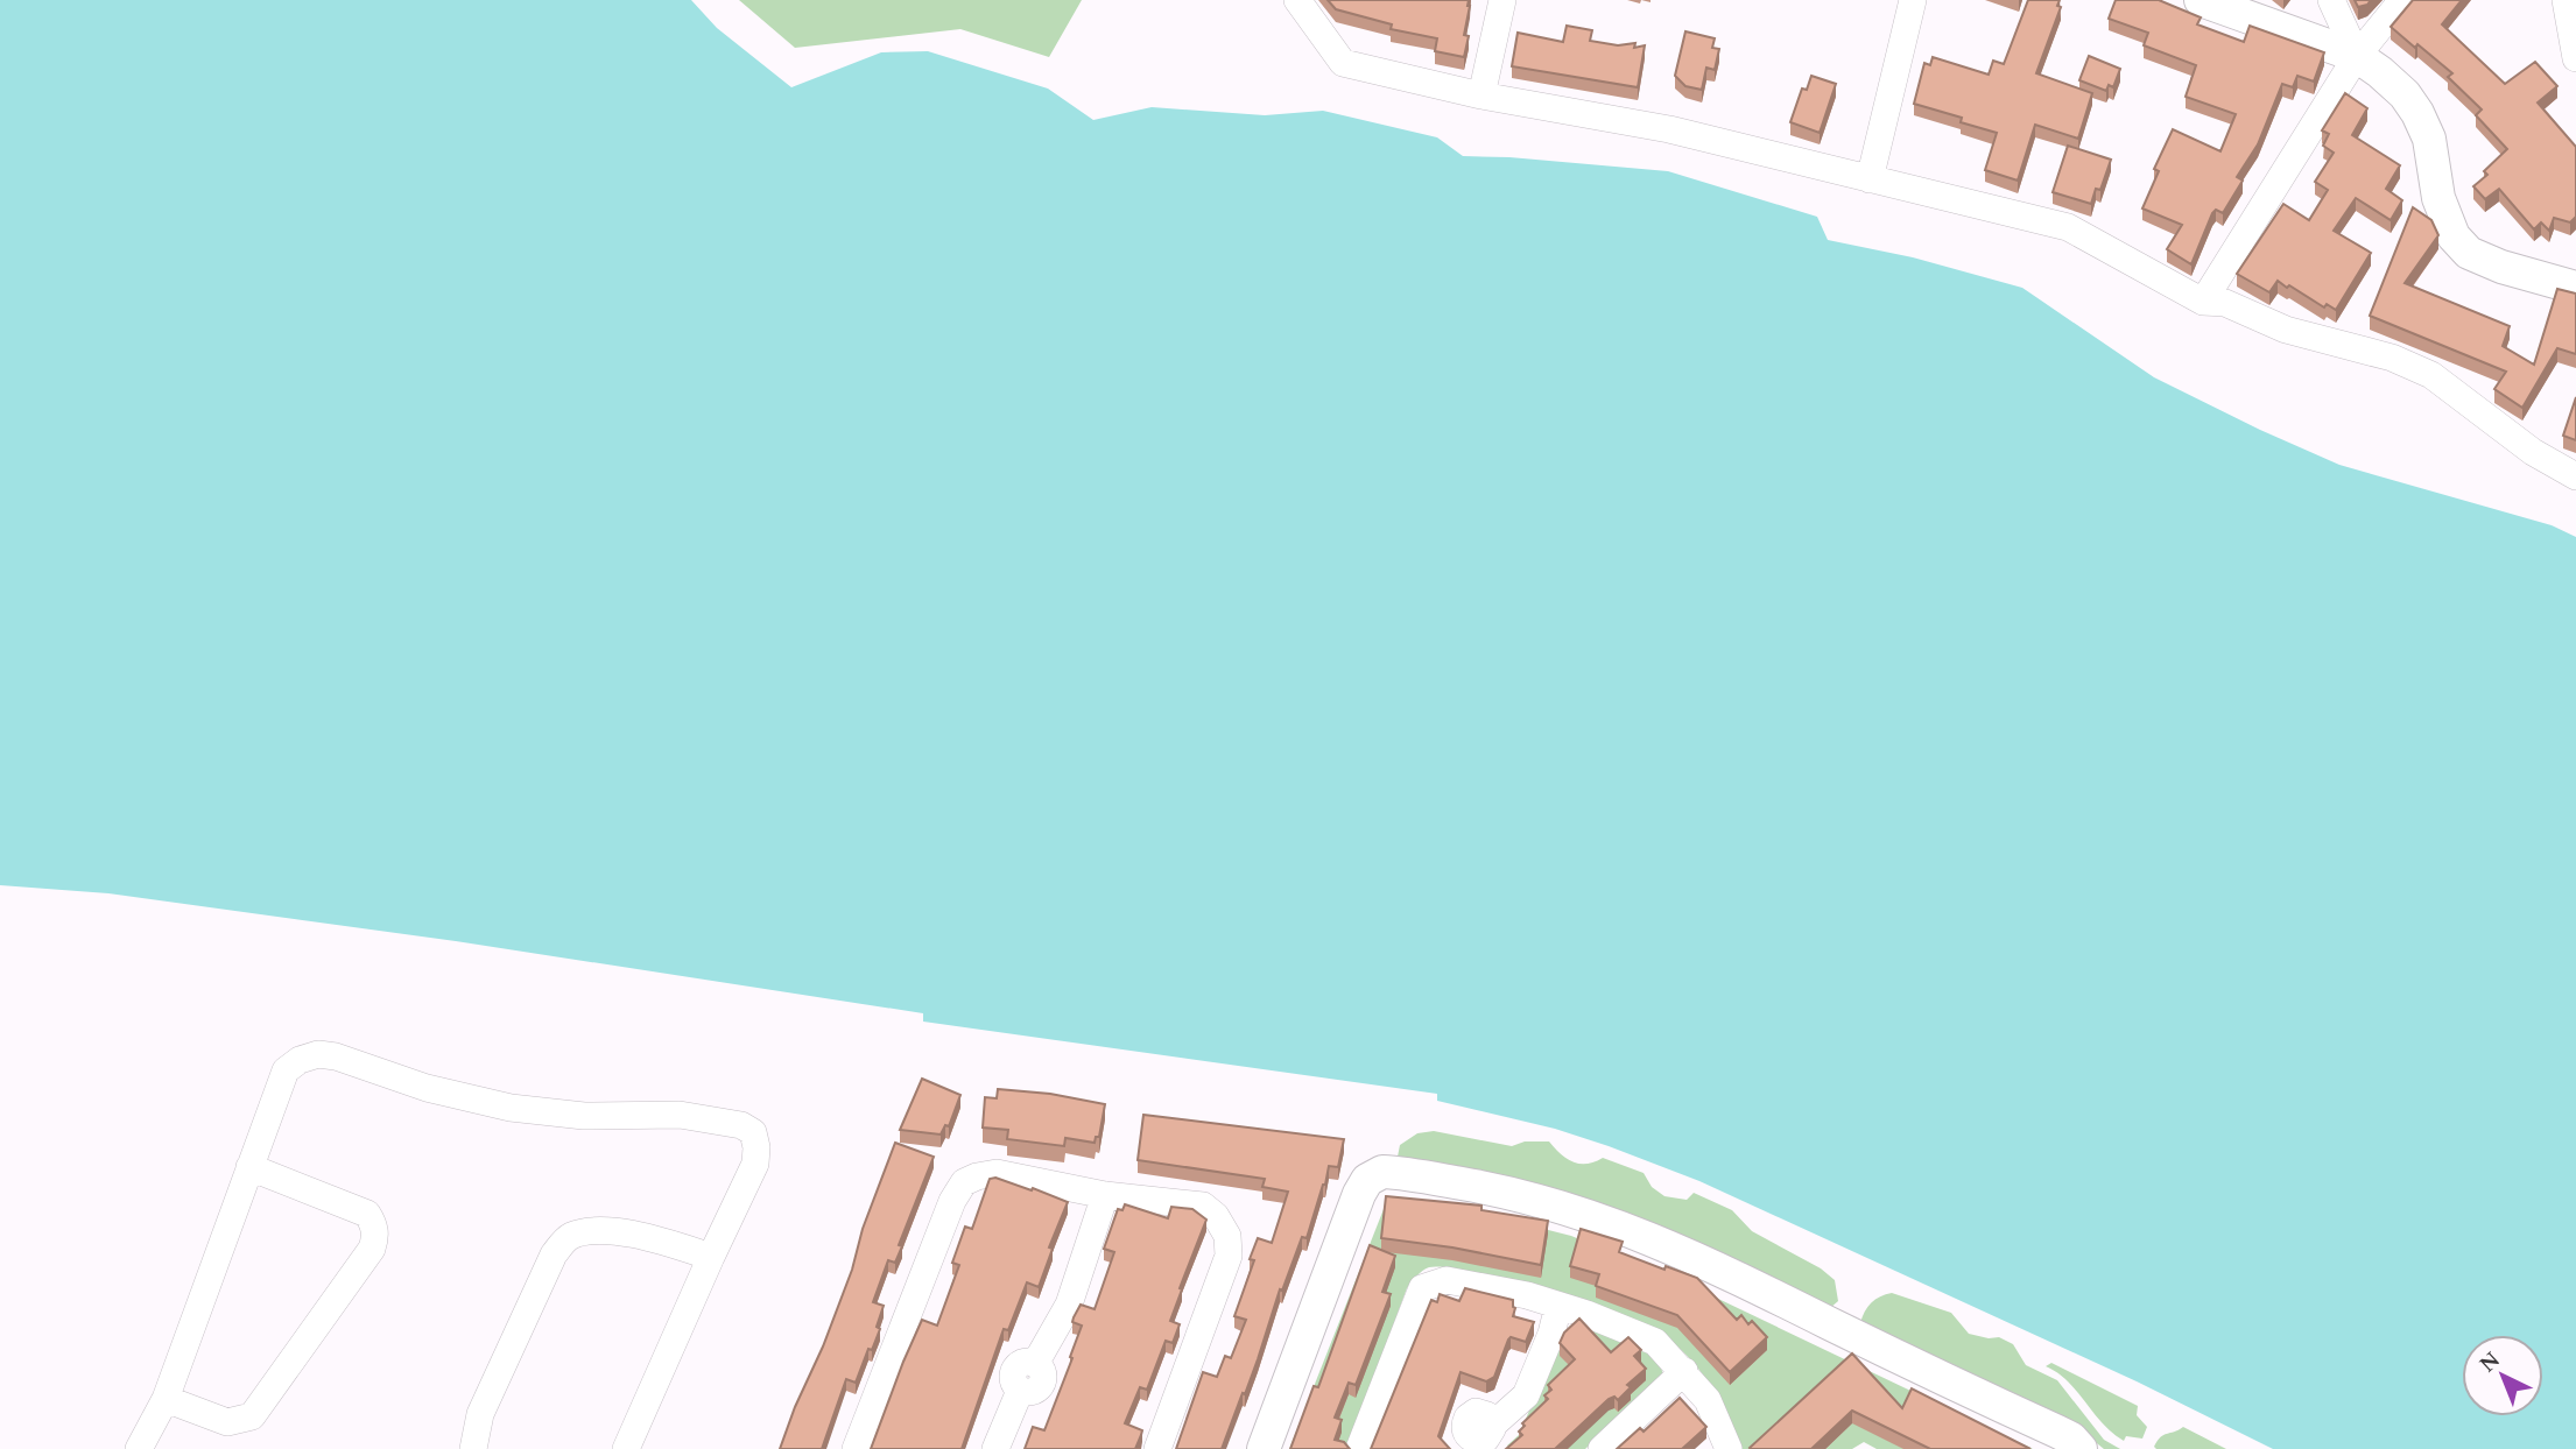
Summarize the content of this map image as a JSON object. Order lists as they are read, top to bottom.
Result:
{
  "north": "top left"
}
